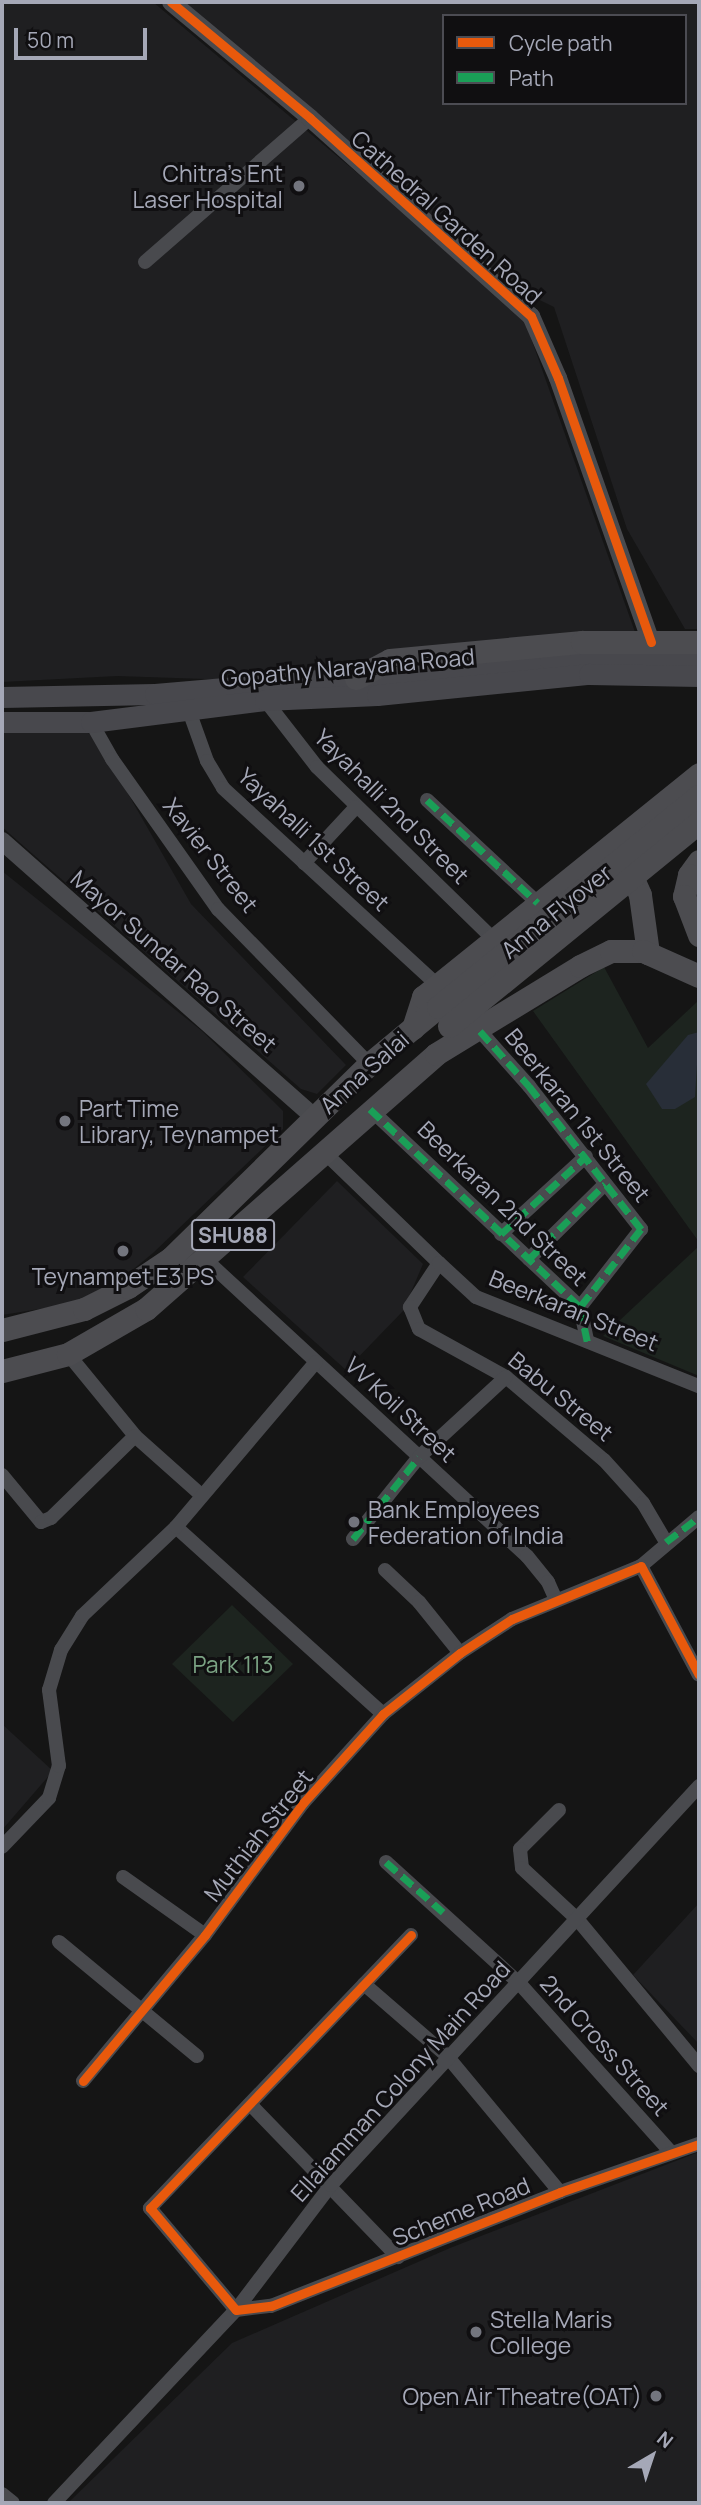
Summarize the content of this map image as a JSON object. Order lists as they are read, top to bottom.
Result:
{
  "streets": {
    "main road": [
      "Gopathy Narayana Road",
      "Anna Flyover",
      "Anna Salai",
      "SHU88"
    ],
    "street": [
      "Cathedral Garden Road",
      "Yayahalli 2nd Street",
      "Yayahalli 1st Street",
      "Xavier Street",
      "Mayor Sundar Rao Street",
      "Beerkaran 1st Street",
      "Beerkaran 2nd Street",
      "Beerkaran Street",
      "Babu Street",
      "VV Koil Street",
      "Muthiah Street",
      "2nd Cross Street",
      "Ellaiamman Colony Main Road",
      "Scheme Road"
    ]
  },
  "crossings": [
    ["Gopathy Narayana Road", "Yayahalli 2nd Street"],
    ["Gopathy Narayana Road", "Yayahalli 1st Street"],
    ["Gopathy Narayana Road", "Xavier Street"],
    ["Yayahalli 1st Street", "Anna Flyover"],
    ["Xavier Street", "Anna Salai"],
    ["Anna Flyover", "Anna Salai"],
    ["Anna Flyover", "SHU88"],
    ["Mayor Sundar Rao Street", "Anna Salai"],
    ["Mayor Sundar Rao Street", "SHU88"],
    ["Anna Salai", "SHU88"],
    ["Beerkaran 1st Street", "Beerkaran 2nd Street"],
    ["Beerkaran 2nd Street", "SHU88"],
    ["Beerkaran 2nd Street", "Beerkaran Street"],
    ["SHU88", "VV Koil Street"],
    ["Beerkaran Street", "Babu Street"],
    ["VV Koil Street", "Muthiah Street"],
    ["2nd Cross Street", "Ellaiamman Colony Main Road"],
    ["2nd Cross Street", "Scheme Road"],
    ["Ellaiamman Colony Main Road", "Scheme Road"]
  ],
  "parks": ["Park 113"],
  "places": [
    "Chitra's Ent Laser Hospital",
    "Part Time Library, Teynampet",
    "Teynampet E3 PS",
    "Bank Employees Federation of India",
    "Stella Maris College",
    "Open Air Theatre(OAT)"
  ],
  "legend": ["Cycle path", "Path"],
  "scale_bar": "50 m",
  "north": "top right"
}
